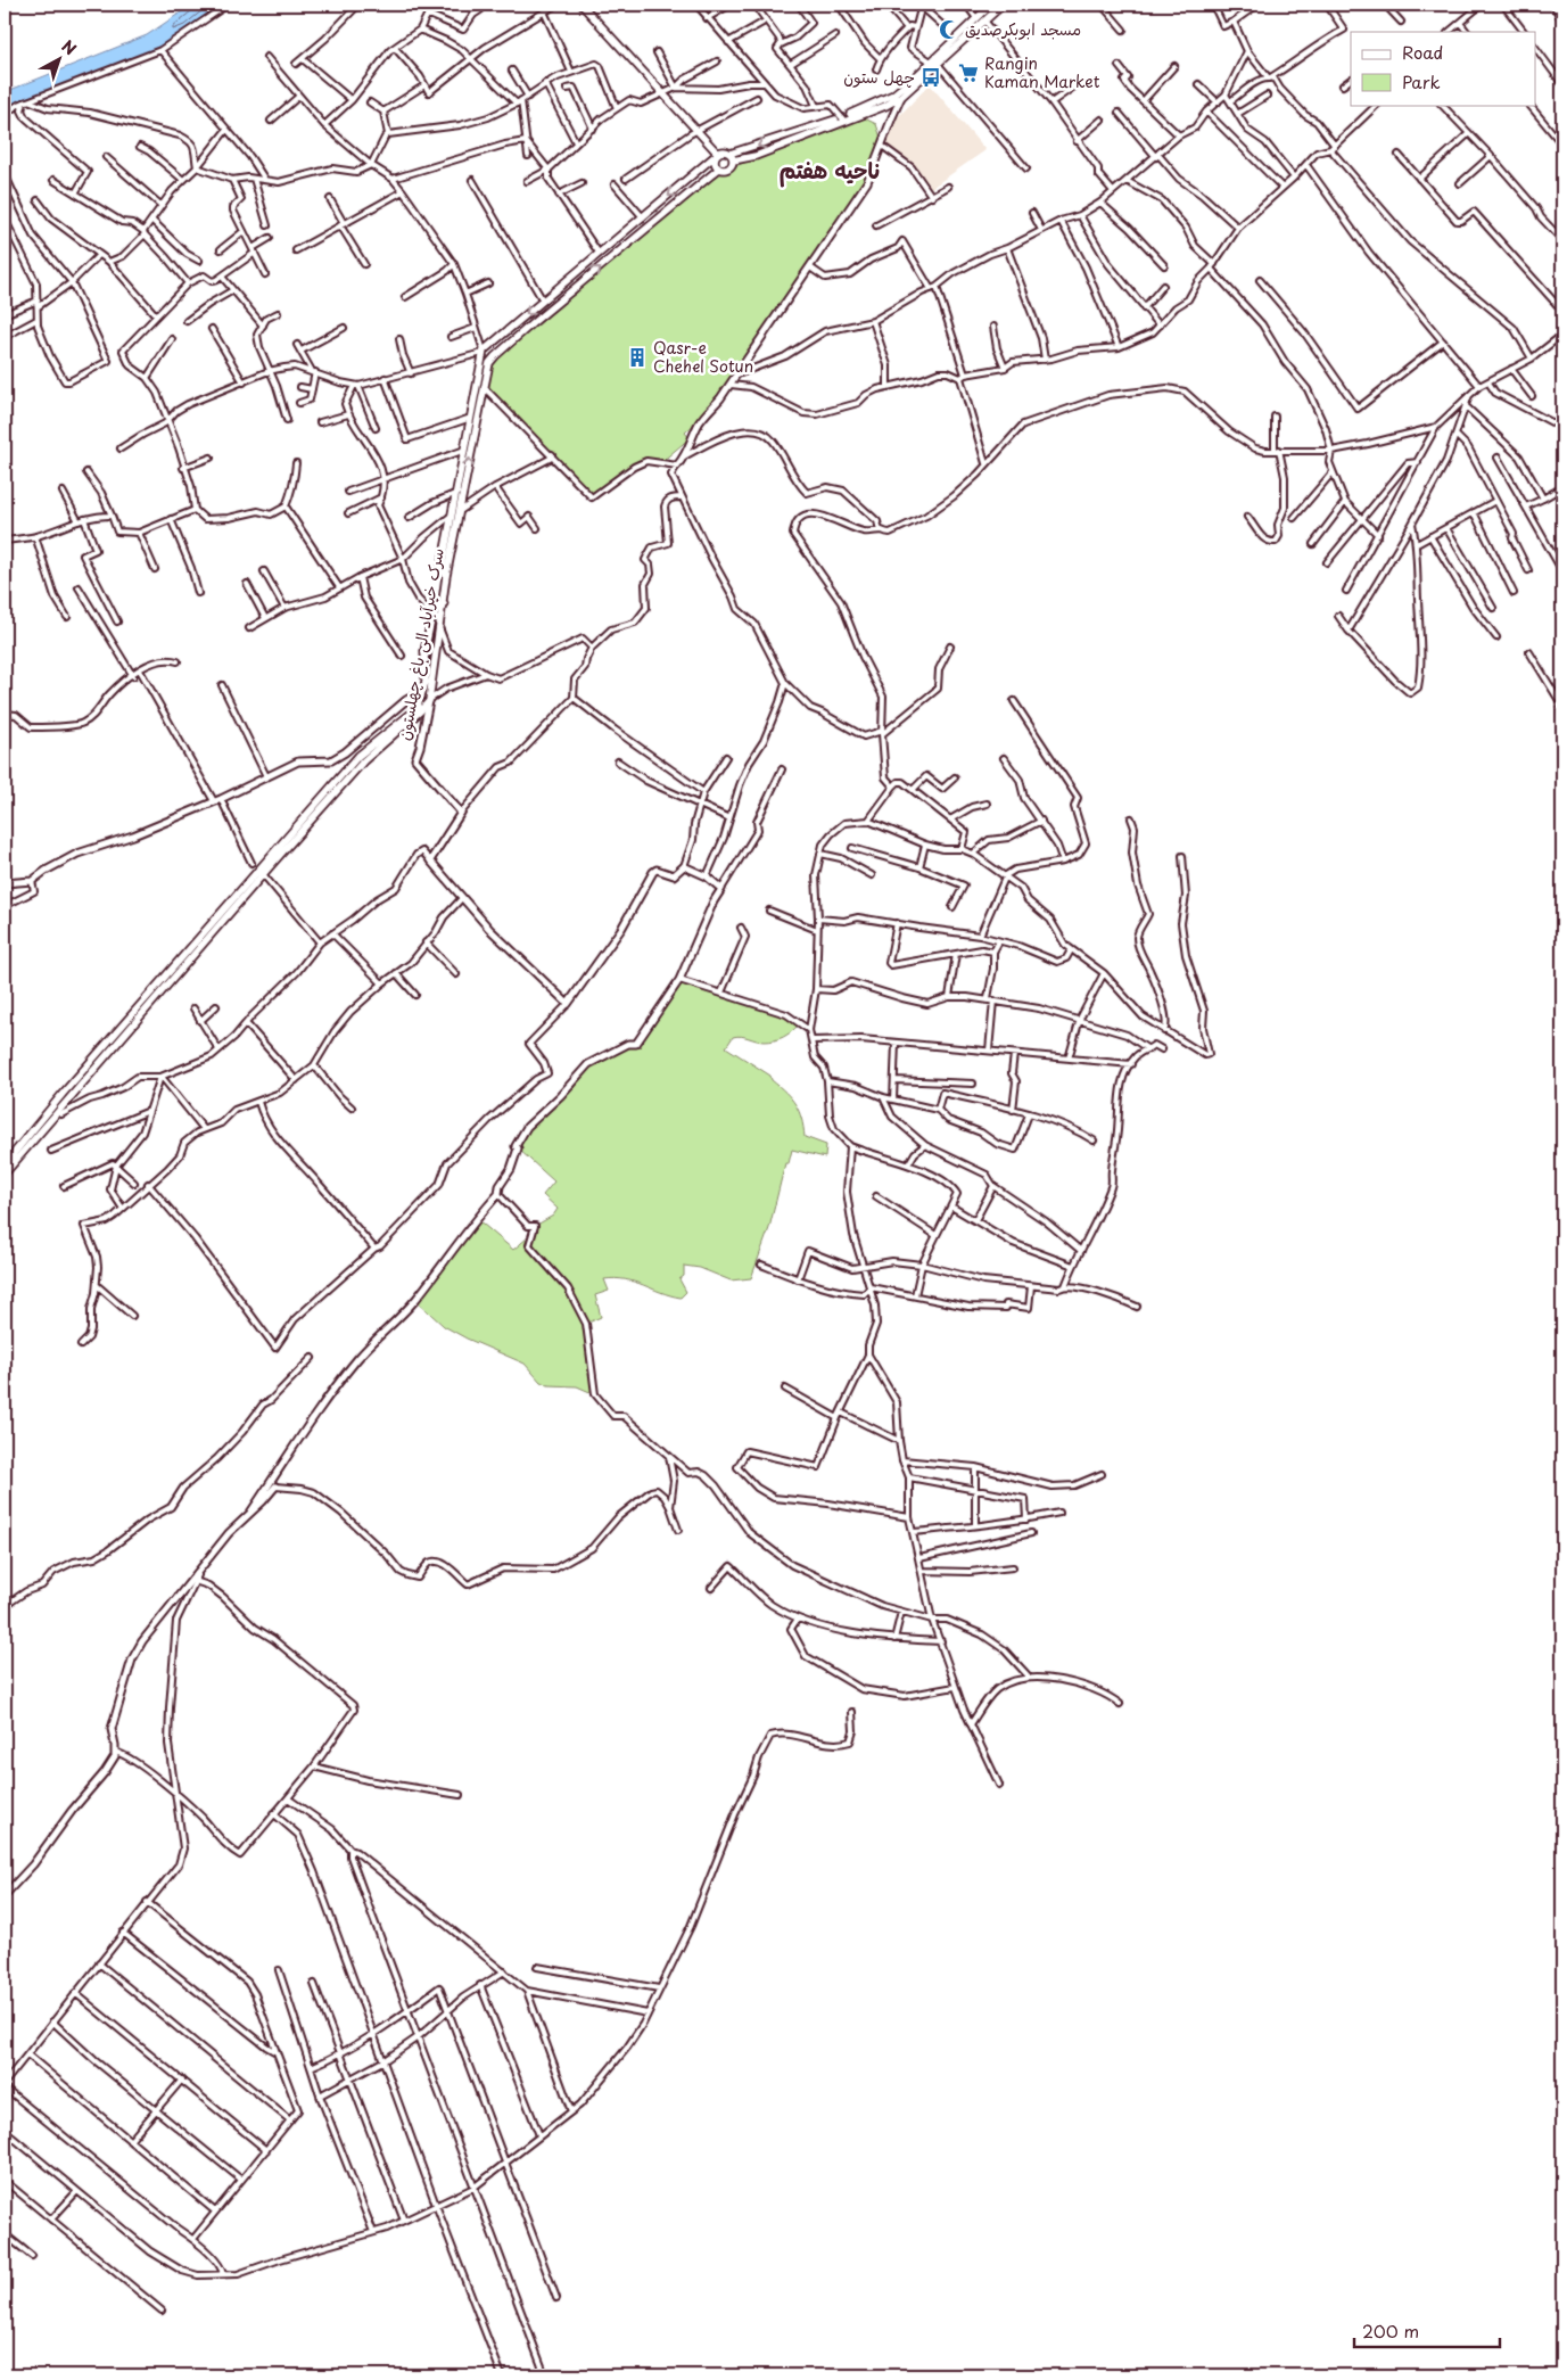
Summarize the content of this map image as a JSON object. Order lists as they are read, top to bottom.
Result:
{
  "streets": {
    "main road": ["سرک خیرآباد الی باغ چهلستون"]
  },
  "districts": ["ناحیه هفتم"],
  "places": {
    "mosque": ["مسجد ابوبکرصدیق"],
    "supermarket": ["Rangin Kaman Market"],
    "bus stop": ["چهل ستون"],
    "building": ["Qasr-e Chehel Sotun"]
  },
  "legend": ["Road", "Park"],
  "scale_bar": "200 m",
  "north": "top right"
}
